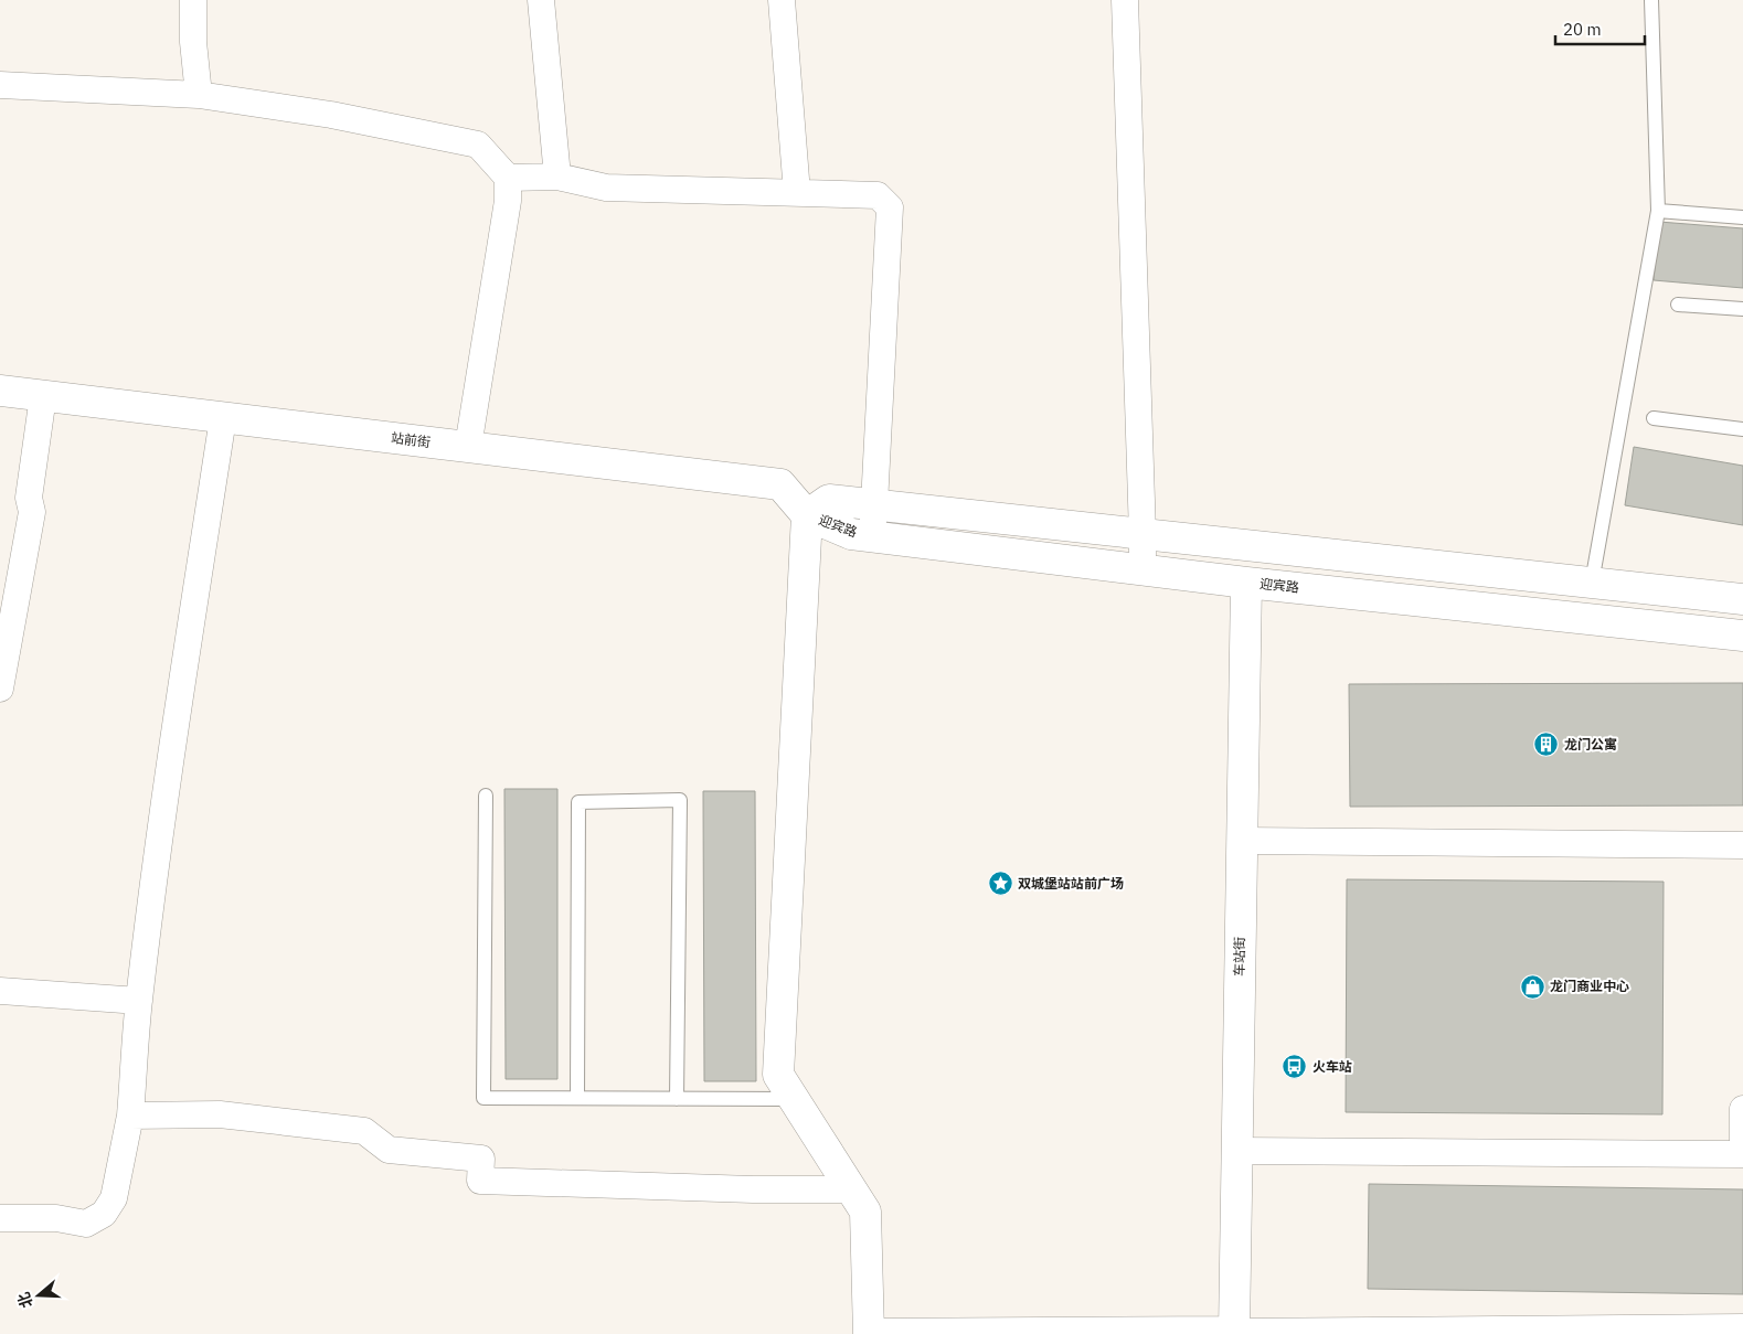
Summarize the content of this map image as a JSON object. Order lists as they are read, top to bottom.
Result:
{
  "streets": {
    "main road": ["站前街", "迎宾路", "车站街"]
  },
  "crossings": [
    ["站前街", "迎宾路"],
    ["迎宾路", "车站街"]
  ],
  "places": {
    "building": ["龙门公寓"],
    "place": ["双城堡站站前广场"],
    "shop": ["龙门商业中心"],
    "bus stop": ["火车站"]
  },
  "scale_bar": "20 m",
  "north": "left"
}
